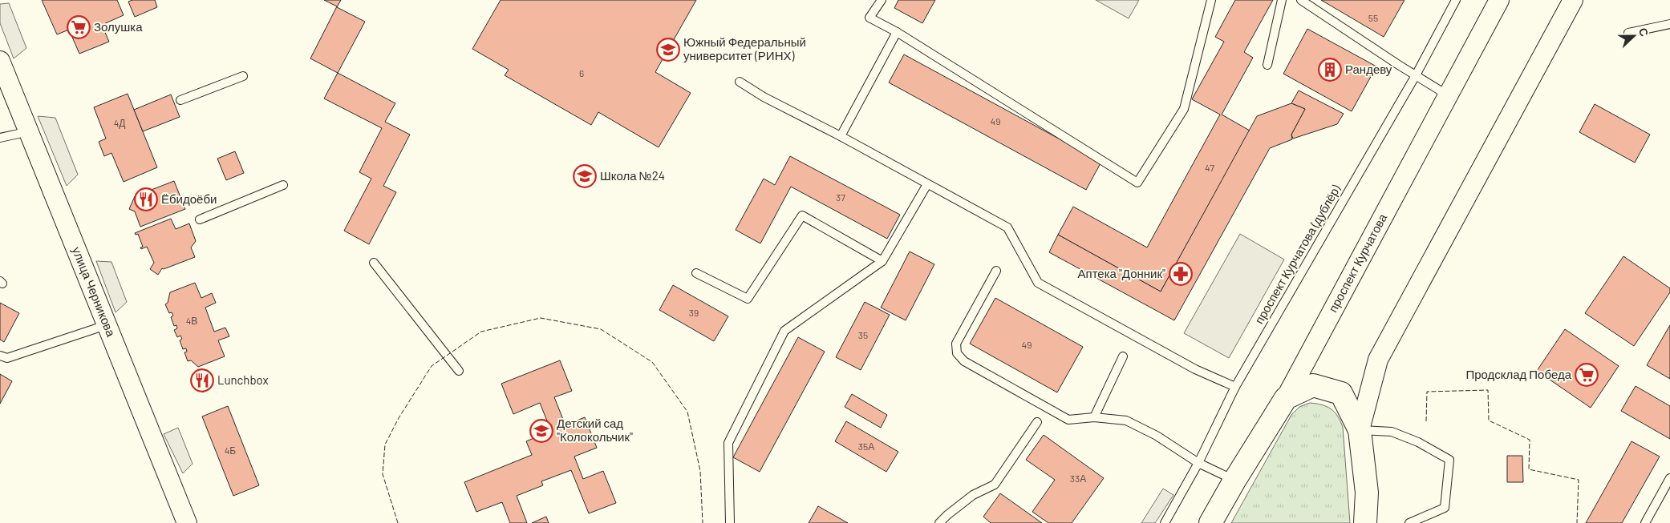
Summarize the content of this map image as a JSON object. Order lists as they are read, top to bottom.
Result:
{
  "streets": {
    "main road": ["проспект Курчатова"],
    "street": ["улица Черникова"],
    "lane": ["проспект Курчатова (дублёр)"]
  },
  "places": {
    "supermarket": ["Золушка", "Продсклад Победа"],
    "school or university": ["Южный Федеральный университет (РИНХ)", "Школа №24", "Детский сад \"Колокольчик\""],
    "building": ["Рандеву"],
    "restaurant": ["Ёбидоёби", "Lunchbox"],
    "pharmacy": ["Аптека \"Донник\""]
  },
  "house_numbers": [
    "55",
    "6",
    "49",
    "4Д",
    "47",
    "37",
    "39",
    "4В",
    "35",
    "49",
    "35А",
    "4Б",
    "33А"
  ],
  "north": "right"
}
